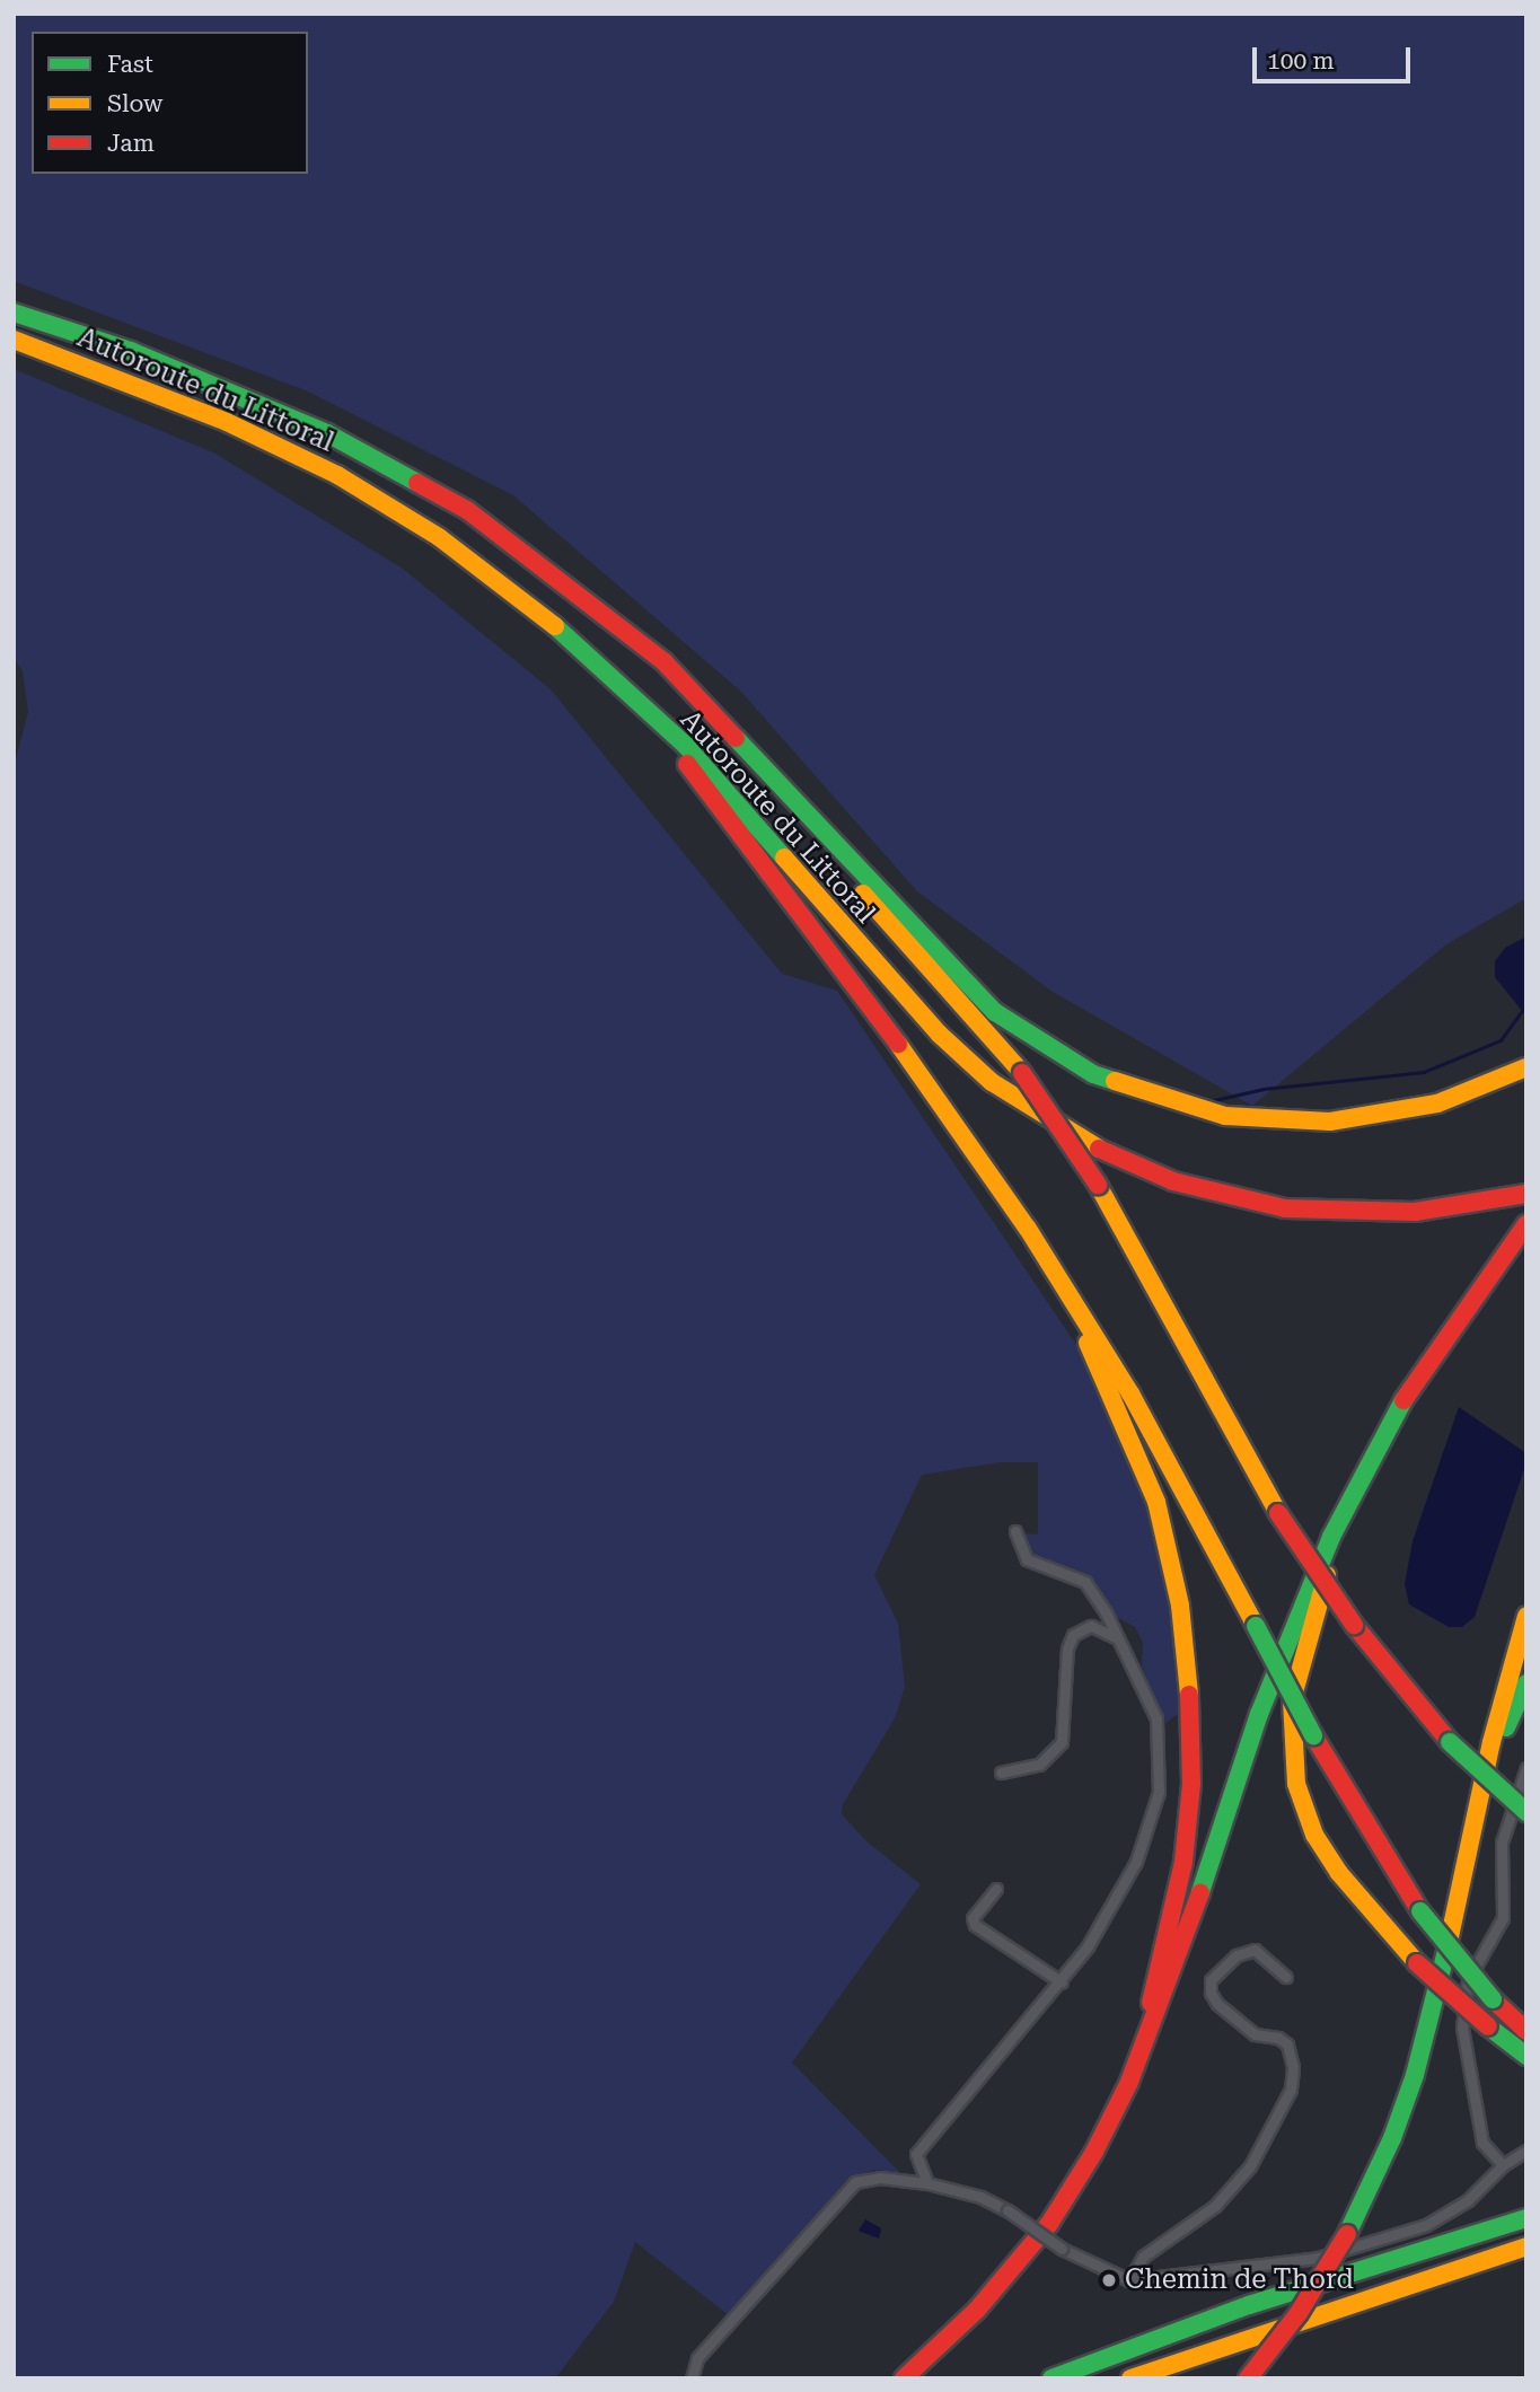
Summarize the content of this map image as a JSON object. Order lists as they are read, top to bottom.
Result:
{
  "streets": {
    "highway": ["Autoroute du Littoral"]
  },
  "places": ["Chemin de Thord"],
  "legend": ["Fast", "Slow", "Jam"],
  "scale_bar": "100 m"
}
